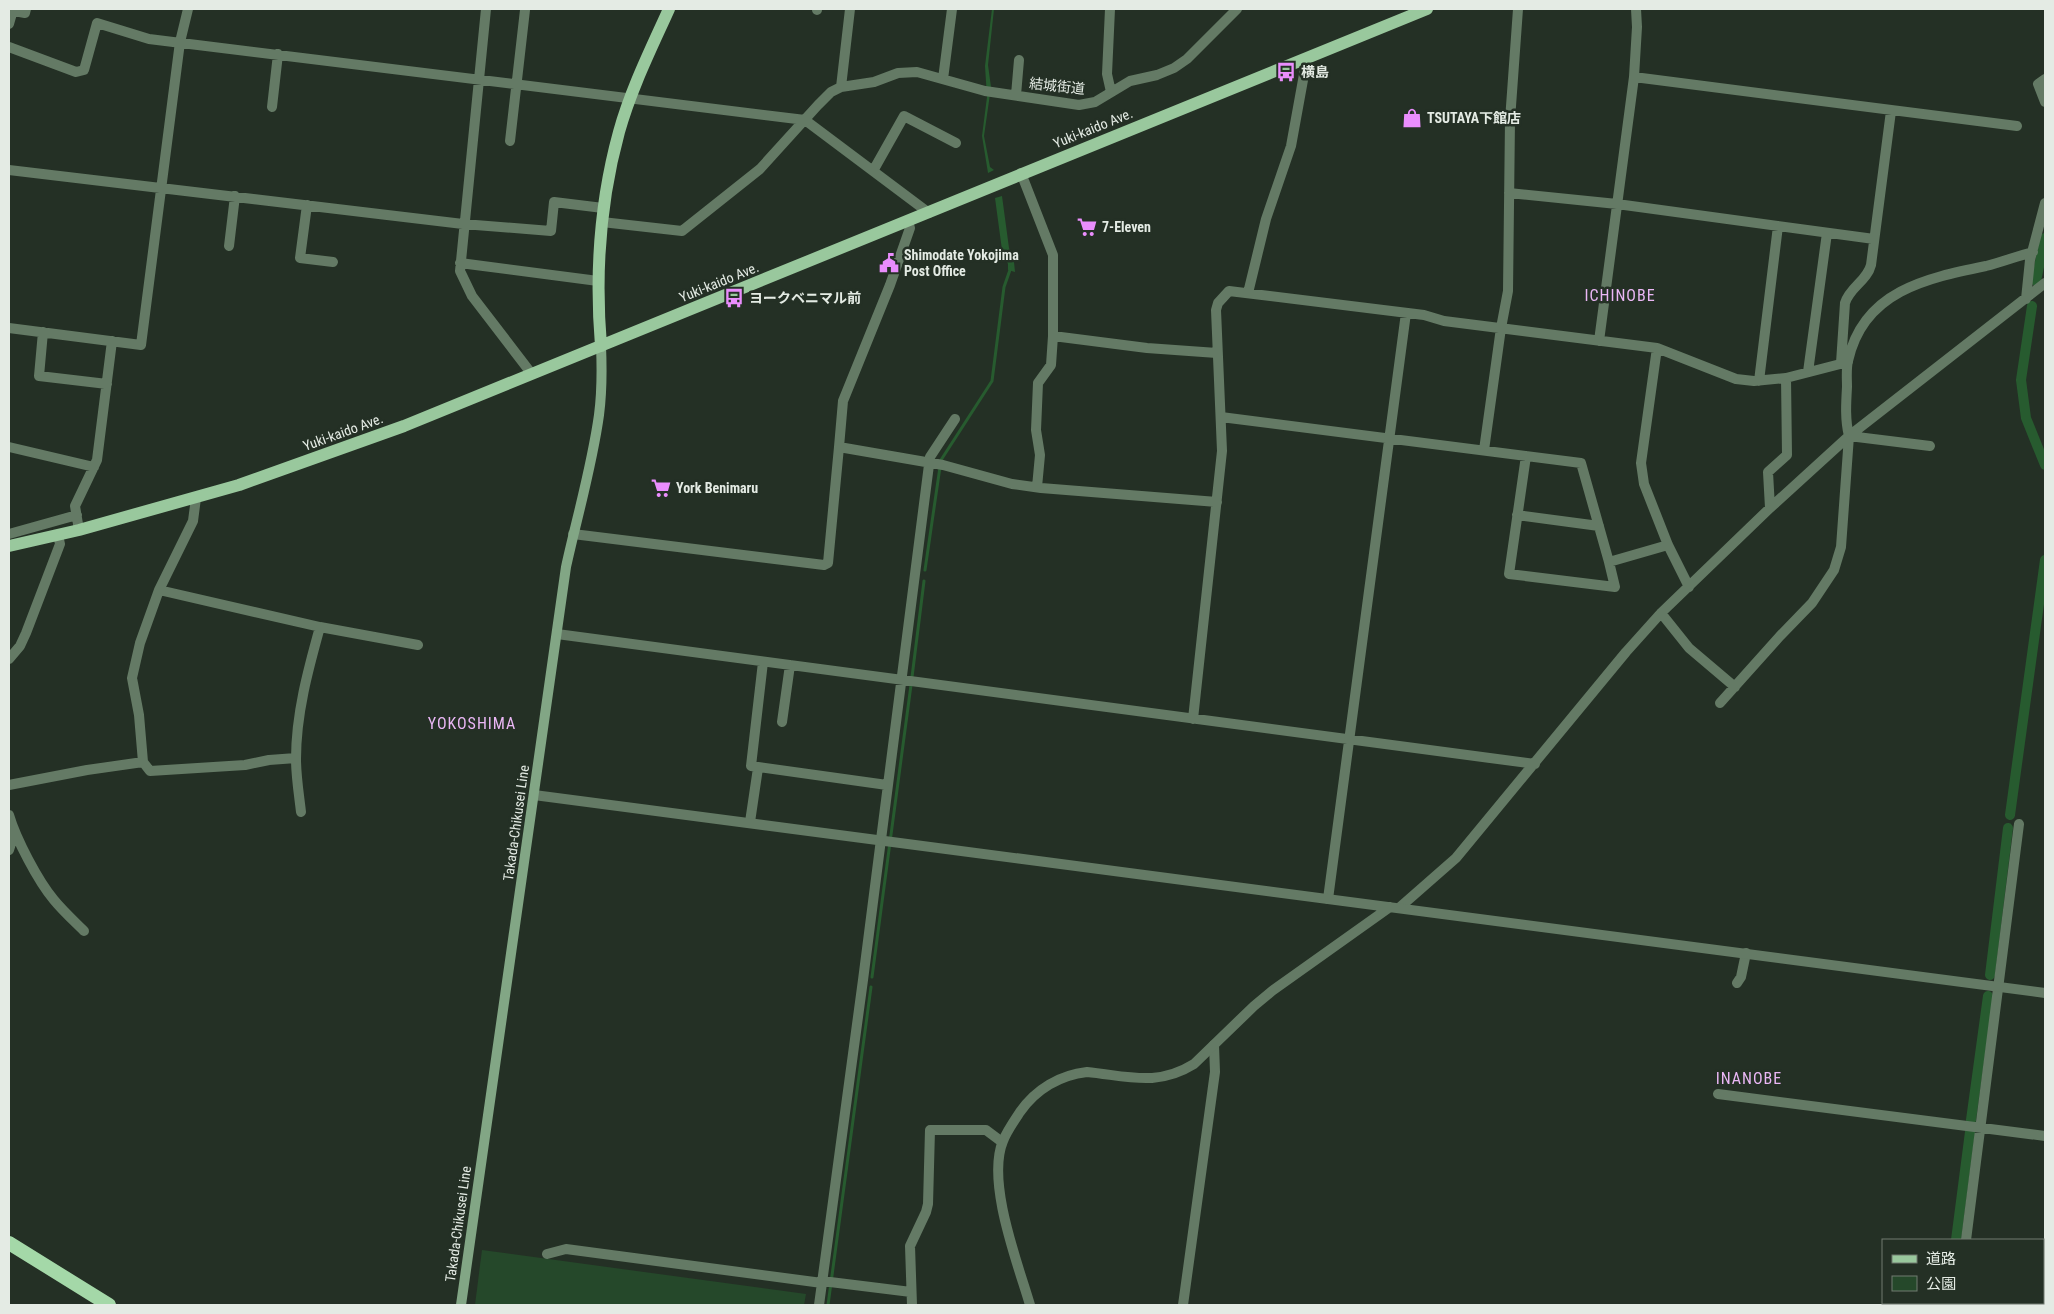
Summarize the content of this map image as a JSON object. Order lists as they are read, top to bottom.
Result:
{
  "streets": {
    "main road": ["Yuki-kaido Ave.", "Takada-Chikusei Line"],
    "street": ["結城街道"]
  },
  "crossings": [
    ["Yuki-kaido Ave.", "Takada-Chikusei Line"]
  ],
  "districts": ["ICHINOBE", "YOKOSHIMA", "INANOBE"],
  "places": {
    "bus stop": ["横島", "ヨークベニマル前"],
    "shop": ["TSUTAYA下館店"],
    "supermarket": ["7-Eleven", "York Benimaru"],
    "public building": ["Shimodate Yokojima Post Office"]
  },
  "legend": ["道路", "公園"]
}
